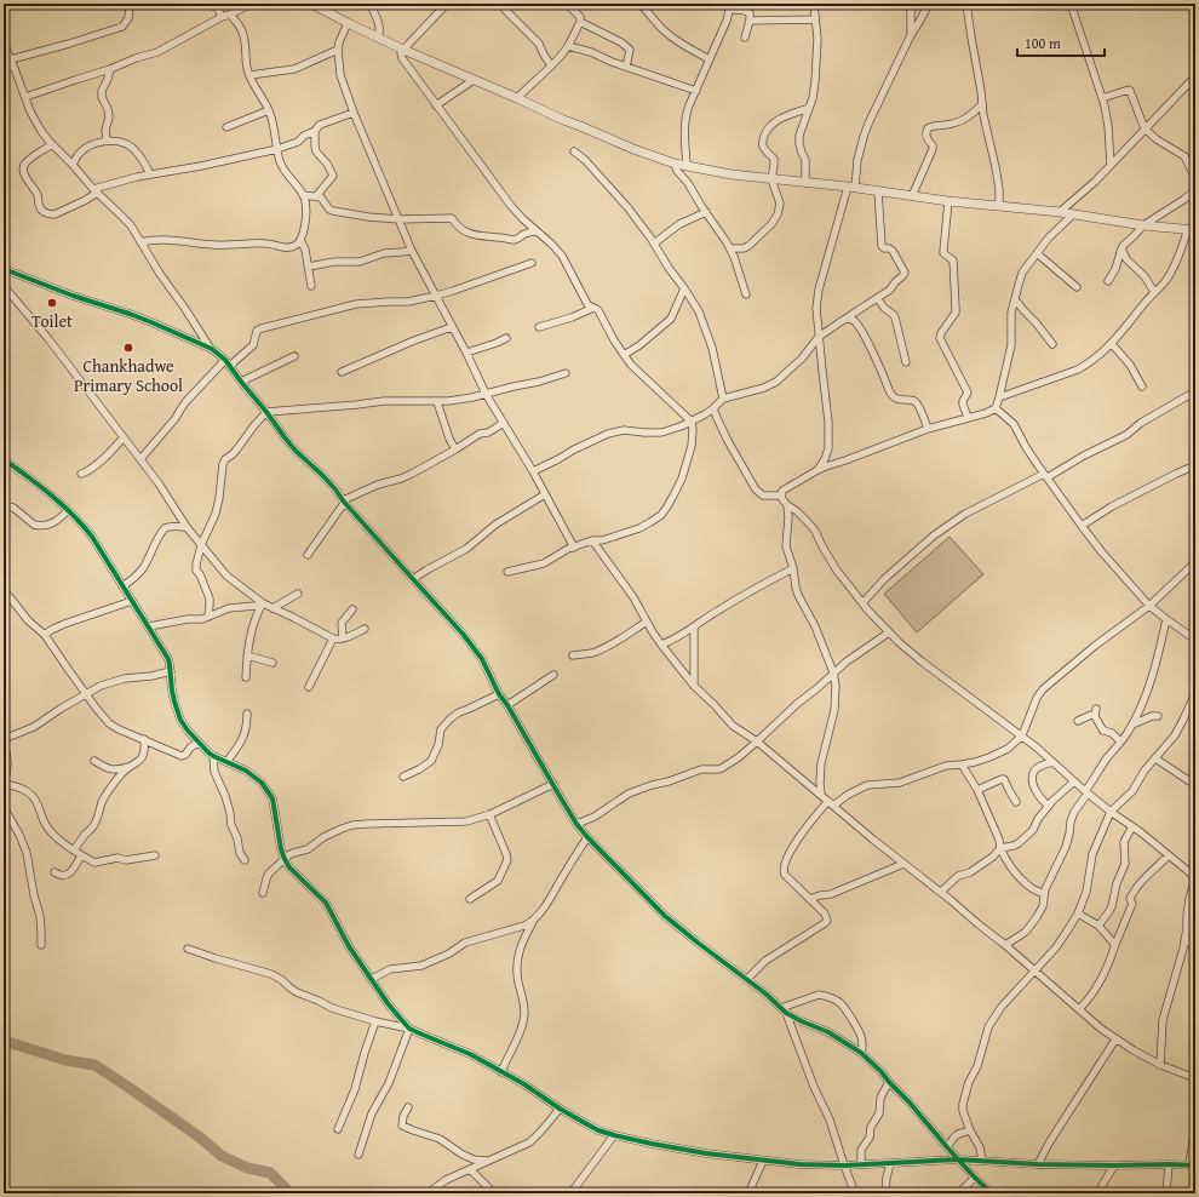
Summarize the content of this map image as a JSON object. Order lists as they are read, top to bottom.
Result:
{
  "places": ["Toilet", "Chankhadwe Primary School"],
  "scale_bar": "100 m"
}
